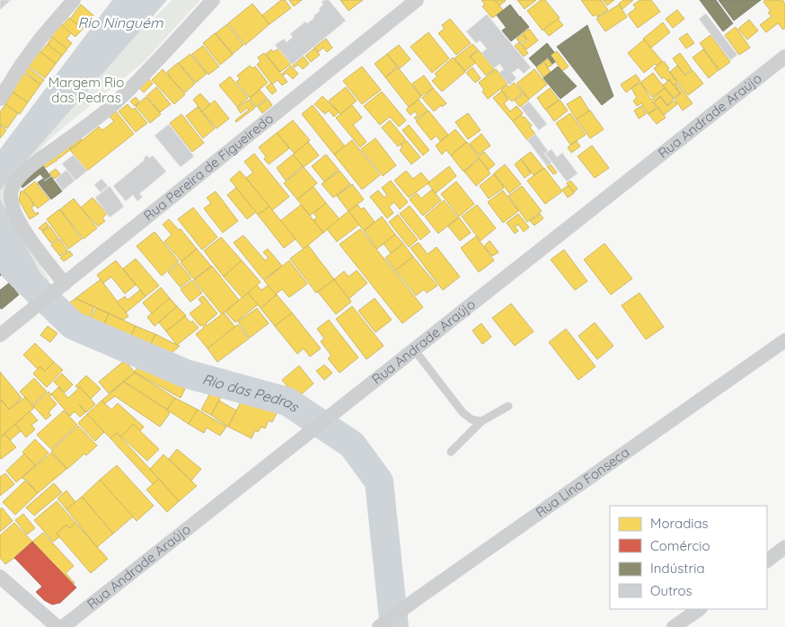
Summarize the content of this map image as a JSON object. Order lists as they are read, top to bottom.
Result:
{
  "streets": {
    "street": ["Rua Andrade Araújo", "Rua Pereira de Figueiredo", "Rua Lino Fonseca"]
  },
  "water": ["Rio Ninguém", "Rio das Pedras"],
  "parks": ["Margem Rio das Pedras"],
  "legend": [
    "Moradias",
    "Comércio",
    "Indústria",
    "Outros"
  ]
}
